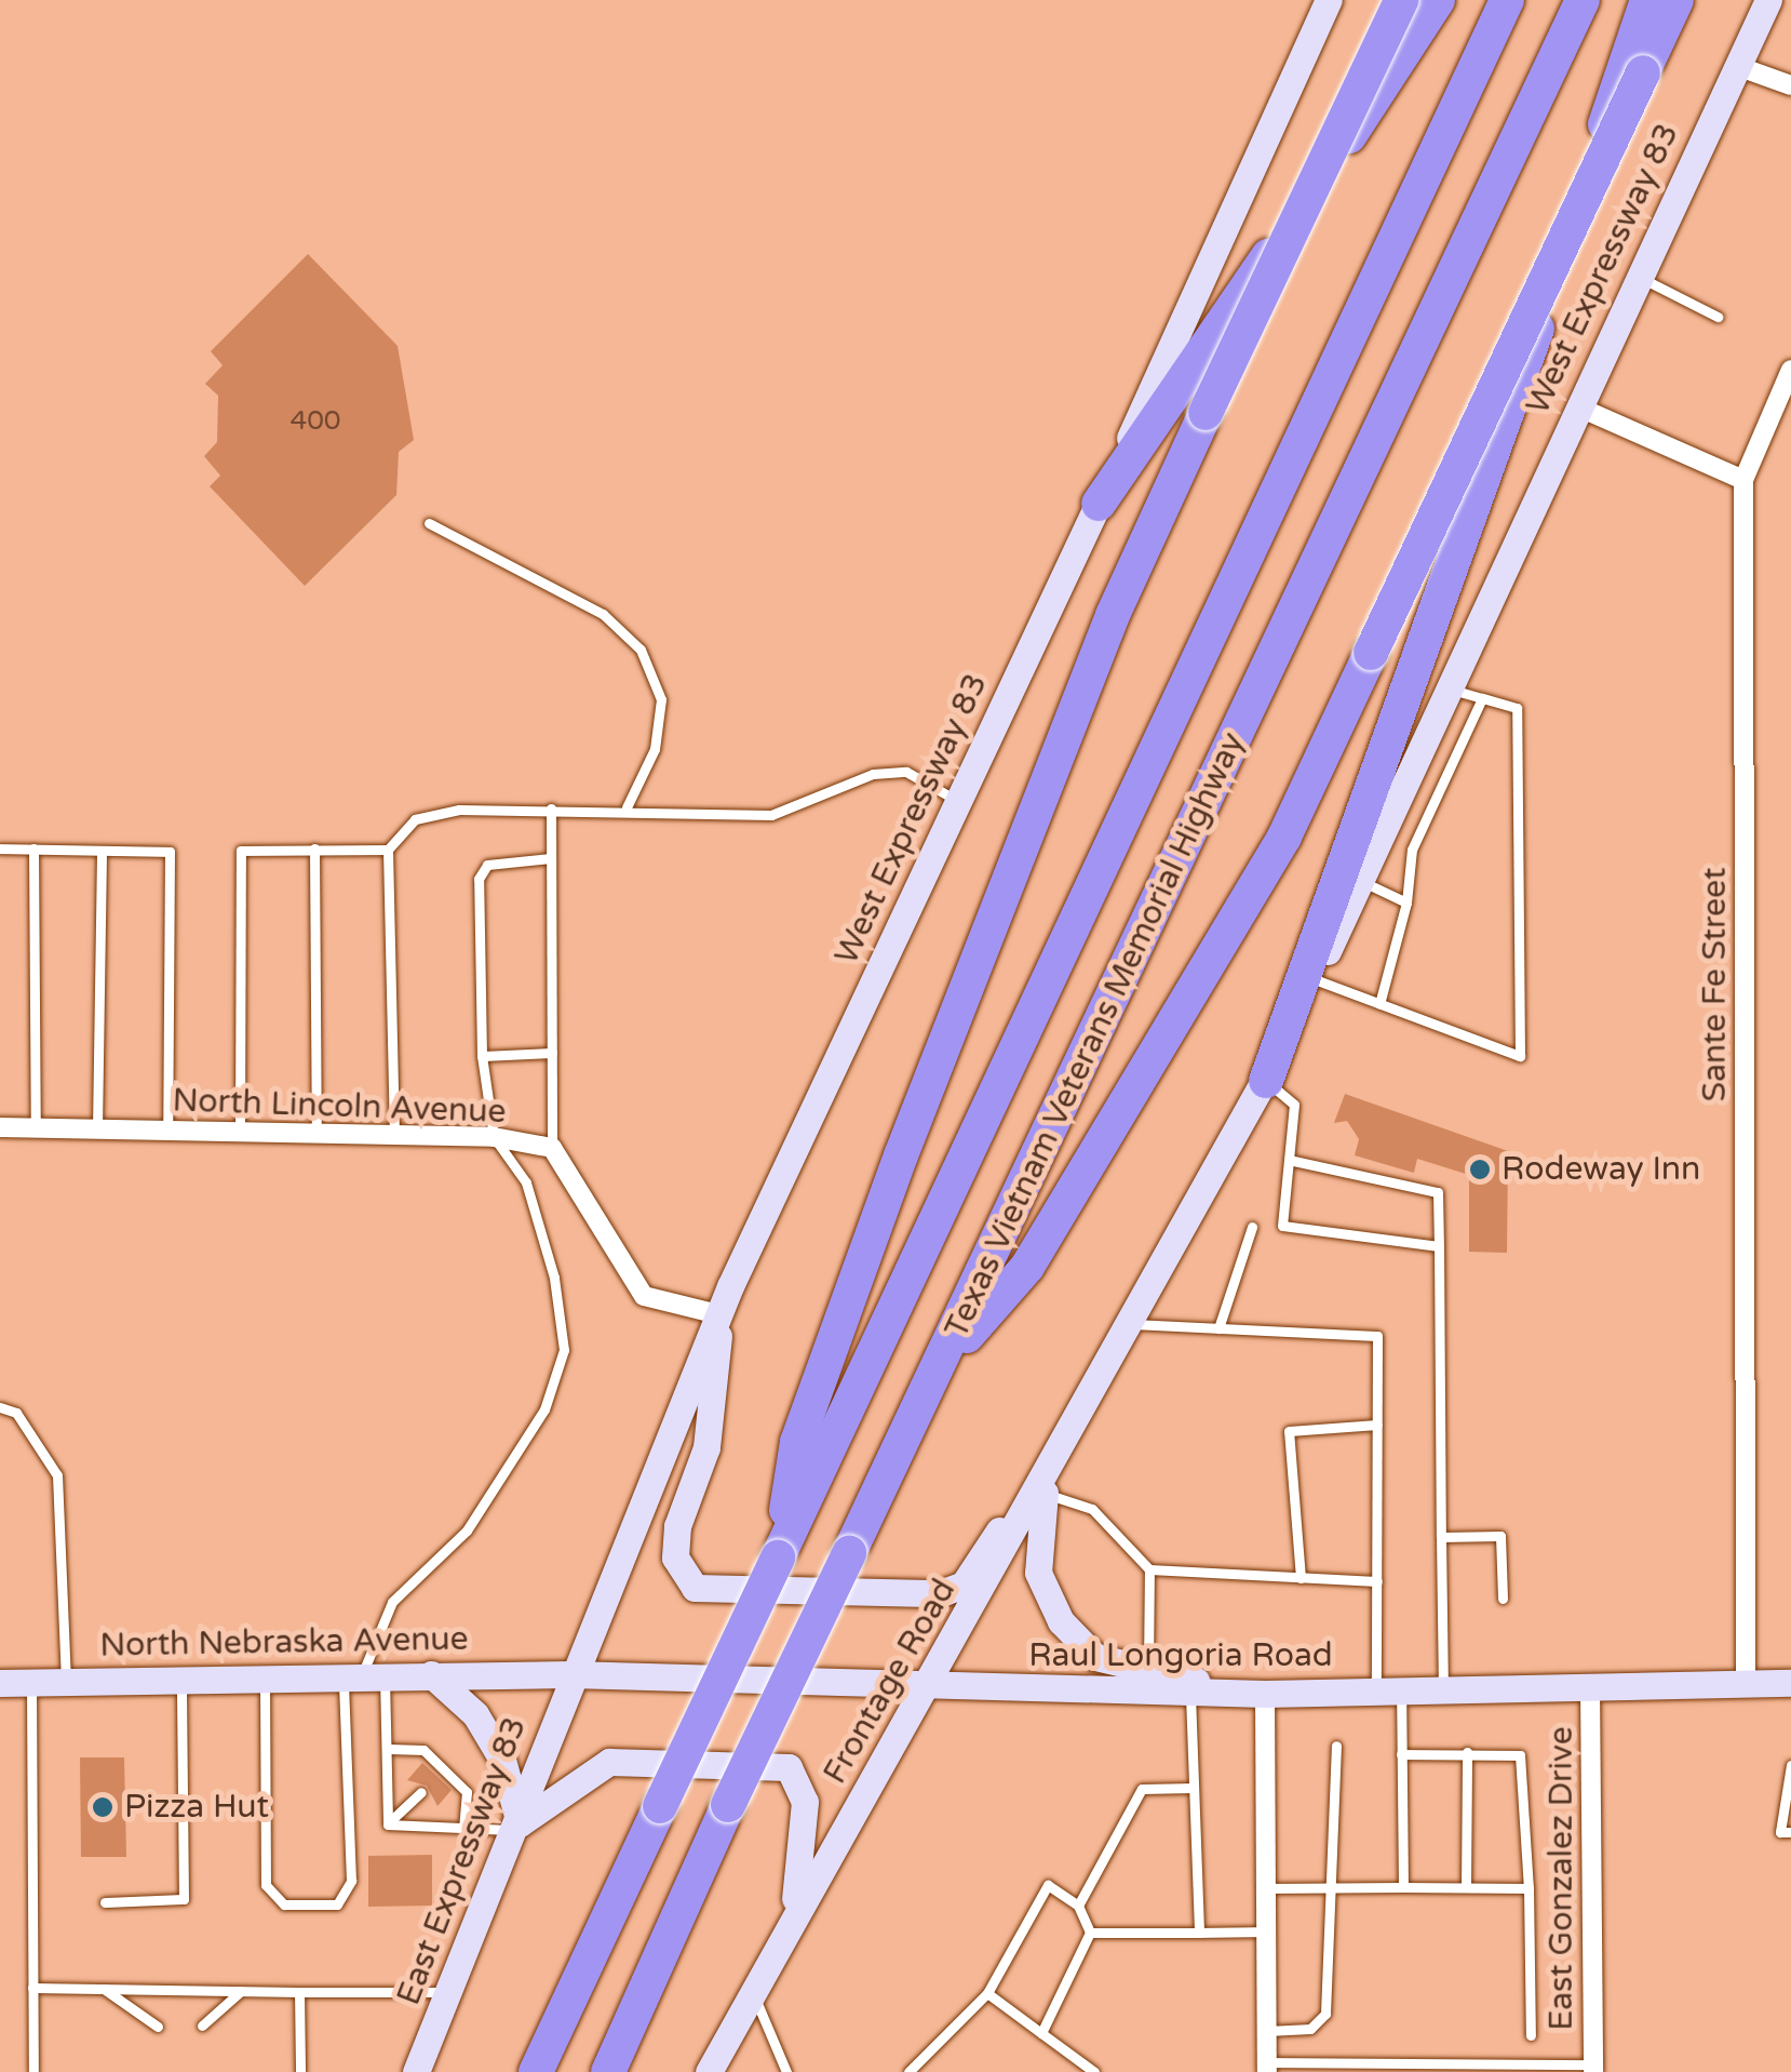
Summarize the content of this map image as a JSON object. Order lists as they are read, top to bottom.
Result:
{
  "streets": {
    "highway": ["Texas Vietnam Veterans Memorial Highway"],
    "main road": [
      "West Expressway 83",
      "North Nebraska Avenue",
      "Raul Longoria Road",
      "Frontage Road",
      "East Expressway 83"
    ],
    "street": ["Sante Fe Street", "North Lincoln Avenue", "East Gonzalez Drive"]
  },
  "crossings": [
    ["West Expressway 83", "North Nebraska Avenue"],
    ["West Expressway 83", "Raul Longoria Road"],
    ["West Expressway 83", "Frontage Road"],
    ["West Expressway 83", "East Expressway 83"],
    ["Sante Fe Street", "Raul Longoria Road"],
    ["North Nebraska Avenue", "Raul Longoria Road"],
    ["North Nebraska Avenue", "East Expressway 83"],
    ["Raul Longoria Road", "Frontage Road"],
    ["Raul Longoria Road", "East Expressway 83"],
    ["Raul Longoria Road", "East Gonzalez Drive"]
  ],
  "places": ["Rodeway Inn", "Pizza Hut"],
  "house_numbers": ["400"]
}
